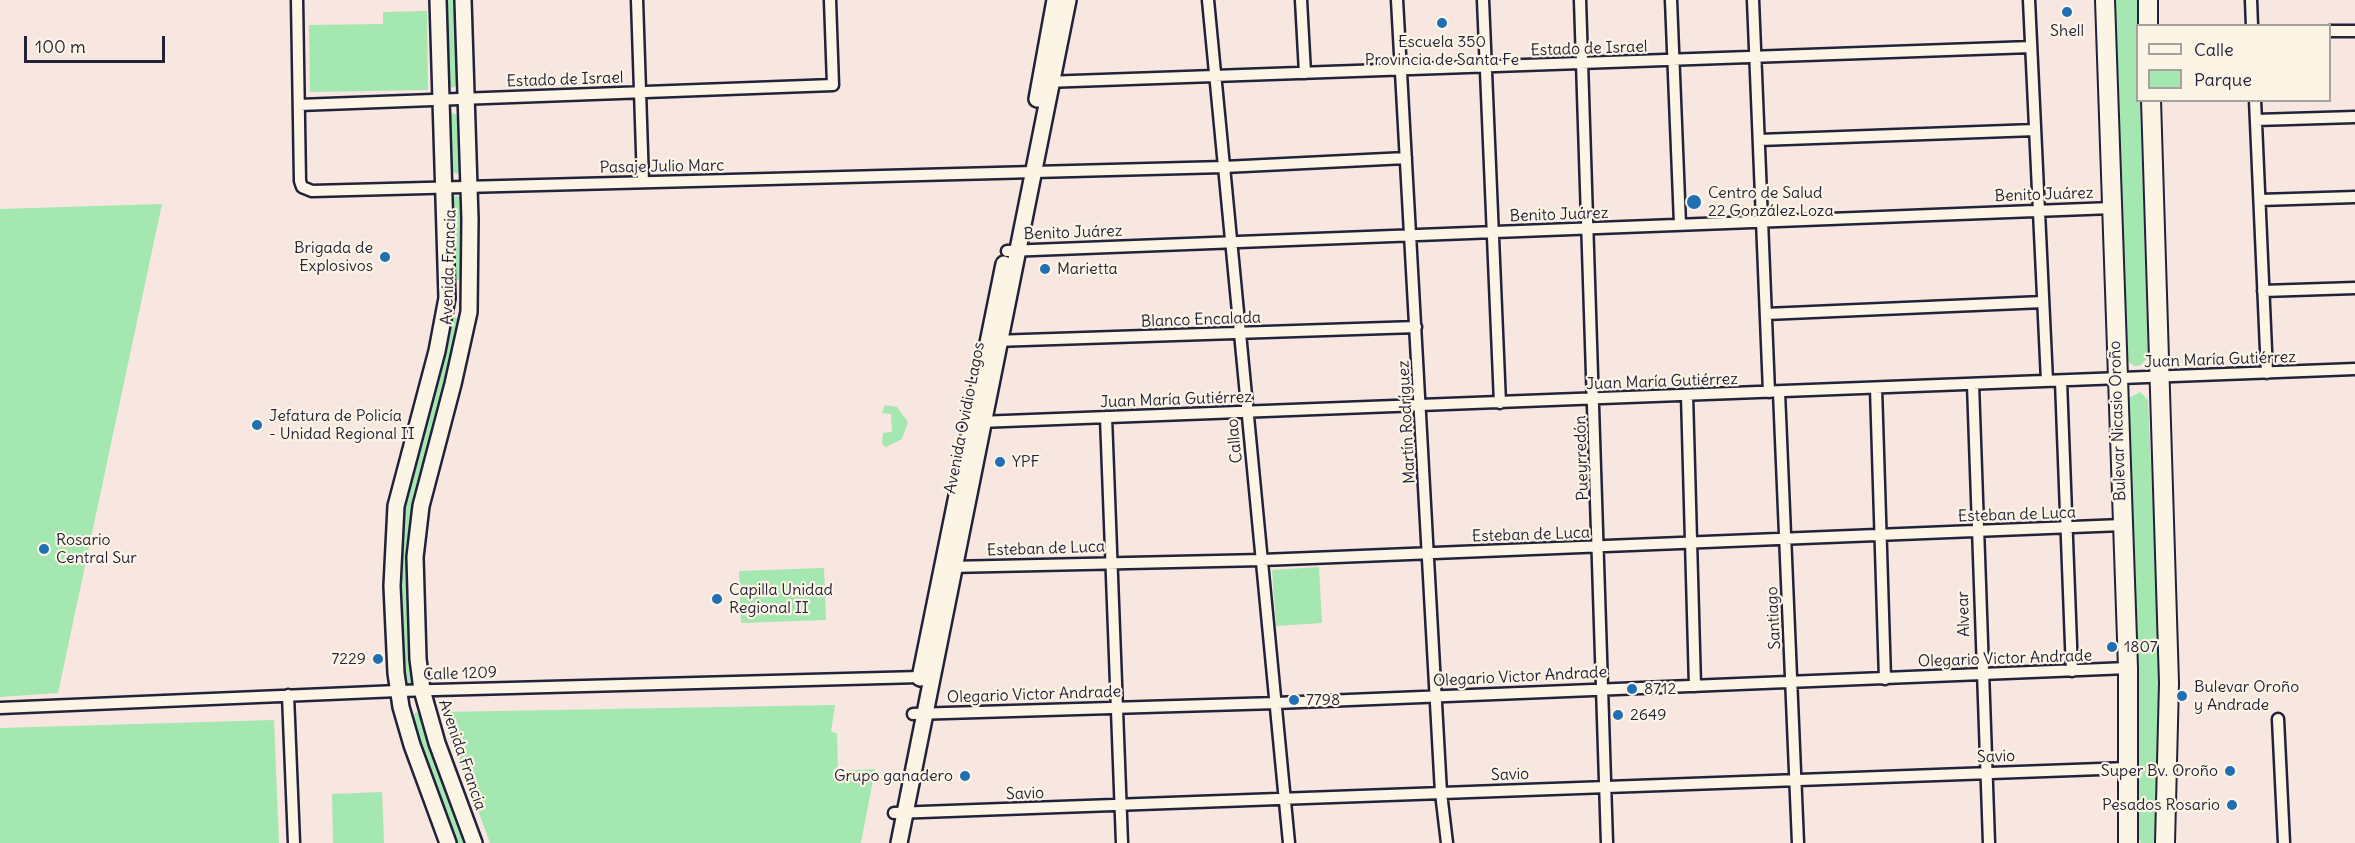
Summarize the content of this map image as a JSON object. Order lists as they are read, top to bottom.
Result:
{
  "streets": {
    "main road": ["Bulevar Nicasio Oroño"],
    "street": [
      "Estado de Israel",
      "Pasaje Julio Marc",
      "Benito Juárez",
      "Avenida Francia",
      "Blanco Encalada",
      "Juan María Gutiérrez",
      "Avenida Ovidio Lagos",
      "Martín Rodríguez",
      "Callao",
      "Pueyrredón",
      "Esteban de Luca",
      "Alvear",
      "Santiago",
      "Olegario Victor Andrade",
      "Calle 1209",
      "Savio"
    ]
  },
  "crossings": [
    ["Estado de Israel", "Pasaje Julio Marc"],
    ["Estado de Israel", "Avenida Francia"],
    ["Estado de Israel", "Avenida Ovidio Lagos"],
    ["Estado de Israel", "Martín Rodríguez"],
    ["Estado de Israel", "Callao"],
    ["Estado de Israel", "Pueyrredón"],
    ["Estado de Israel", "Santiago"],
    ["Pasaje Julio Marc", "Avenida Francia"],
    ["Pasaje Julio Marc", "Avenida Ovidio Lagos"],
    ["Pasaje Julio Marc", "Martín Rodríguez"],
    ["Pasaje Julio Marc", "Callao"],
    ["Benito Juárez", "Avenida Ovidio Lagos"],
    ["Benito Juárez", "Bulevar Nicasio Oroño"],
    ["Benito Juárez", "Martín Rodríguez"],
    ["Benito Juárez", "Callao"],
    ["Benito Juárez", "Pueyrredón"],
    ["Benito Juárez", "Santiago"],
    ["Avenida Francia", "Calle 1209"],
    ["Blanco Encalada", "Avenida Ovidio Lagos"],
    ["Blanco Encalada", "Martín Rodríguez"],
    ["Blanco Encalada", "Callao"],
    ["Juan María Gutiérrez", "Avenida Ovidio Lagos"],
    ["Juan María Gutiérrez", "Bulevar Nicasio Oroño"],
    ["Juan María Gutiérrez", "Martín Rodríguez"],
    ["Juan María Gutiérrez", "Callao"],
    ["Juan María Gutiérrez", "Pueyrredón"],
    ["Juan María Gutiérrez", "Alvear"],
    ["Juan María Gutiérrez", "Santiago"],
    ["Avenida Ovidio Lagos", "Esteban de Luca"],
    ["Avenida Ovidio Lagos", "Olegario Victor Andrade"],
    ["Avenida Ovidio Lagos", "Calle 1209"],
    ["Avenida Ovidio Lagos", "Savio"],
    ["Bulevar Nicasio Oroño", "Esteban de Luca"],
    ["Bulevar Nicasio Oroño", "Olegario Victor Andrade"],
    ["Bulevar Nicasio Oroño", "Savio"],
    ["Martín Rodríguez", "Esteban de Luca"],
    ["Martín Rodríguez", "Olegario Victor Andrade"],
    ["Martín Rodríguez", "Savio"],
    ["Callao", "Esteban de Luca"],
    ["Callao", "Olegario Victor Andrade"],
    ["Callao", "Savio"],
    ["Pueyrredón", "Esteban de Luca"],
    ["Pueyrredón", "Olegario Victor Andrade"],
    ["Pueyrredón", "Savio"],
    ["Esteban de Luca", "Alvear"],
    ["Esteban de Luca", "Santiago"],
    ["Alvear", "Olegario Victor Andrade"],
    ["Alvear", "Savio"],
    ["Santiago", "Olegario Victor Andrade"],
    ["Santiago", "Savio"]
  ],
  "places": [
    "Shell",
    "Escuela 350 Provincia de Santa Fe",
    "Centro de Salud 22 González Loza",
    "Brigada de Explosivos",
    "Marietta",
    "Jefatura de Policía - Unidad Regional II",
    "YPF",
    "Rosario Central Sur",
    "Capilla Unidad Regional II",
    "1807",
    "7229",
    "8712",
    "Bulevar Oroño y Andrade",
    "7798",
    "2649",
    "Super Bv. Oroño",
    "Grupo ganadero",
    "Pesados Rosario"
  ],
  "legend": ["Calle", "Parque"],
  "scale_bar": "100 m"
}
